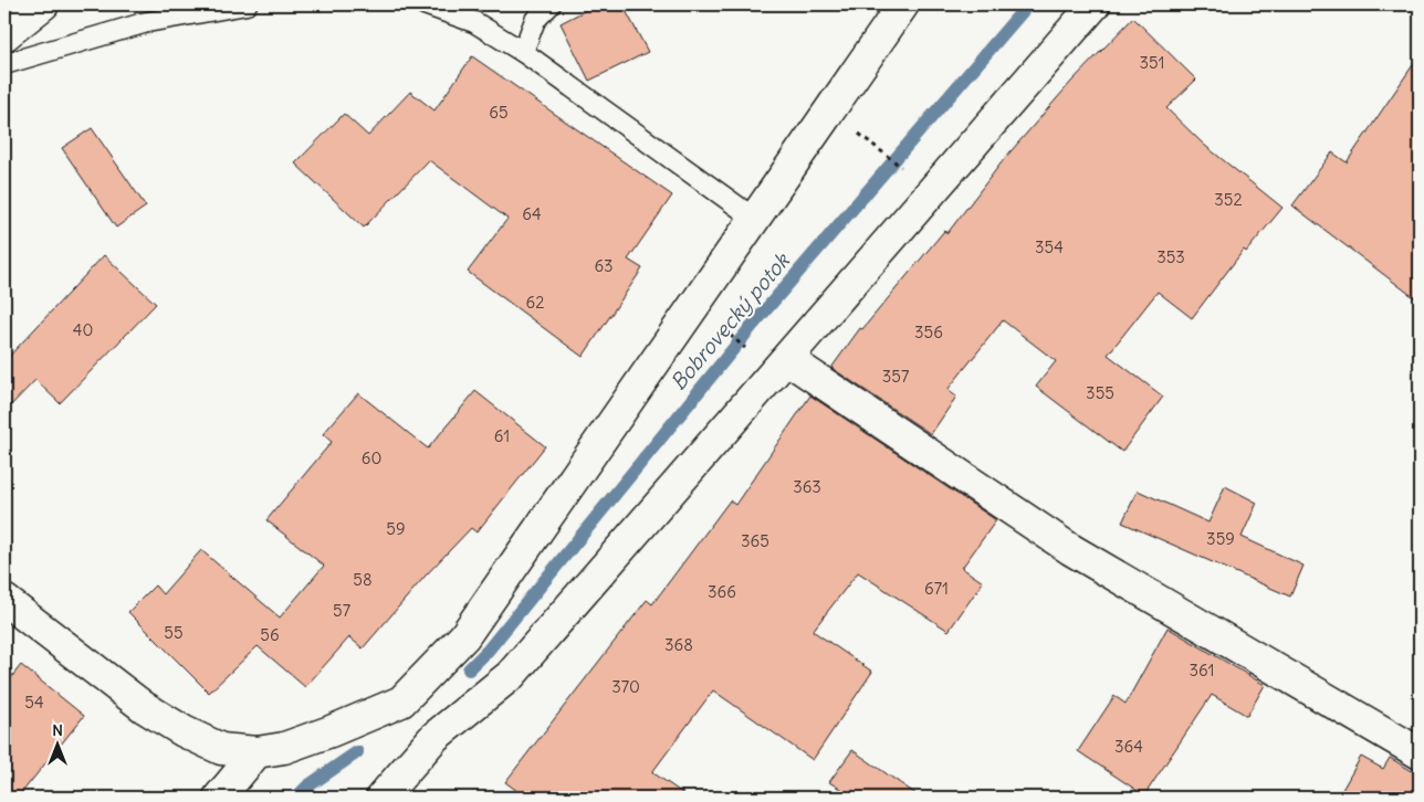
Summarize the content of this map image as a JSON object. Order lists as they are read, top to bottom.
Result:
{
  "water": ["Bobrovecký potok"],
  "house_numbers": [
    "351",
    "65",
    "352",
    "64",
    "354",
    "353",
    "63",
    "62",
    "40",
    "356",
    "357",
    "355",
    "61",
    "60",
    "363",
    "59",
    "359",
    "365",
    "58",
    "671",
    "366",
    "57",
    "55",
    "56",
    "368",
    "361",
    "370",
    "54",
    "364"
  ],
  "north": "top"
}
